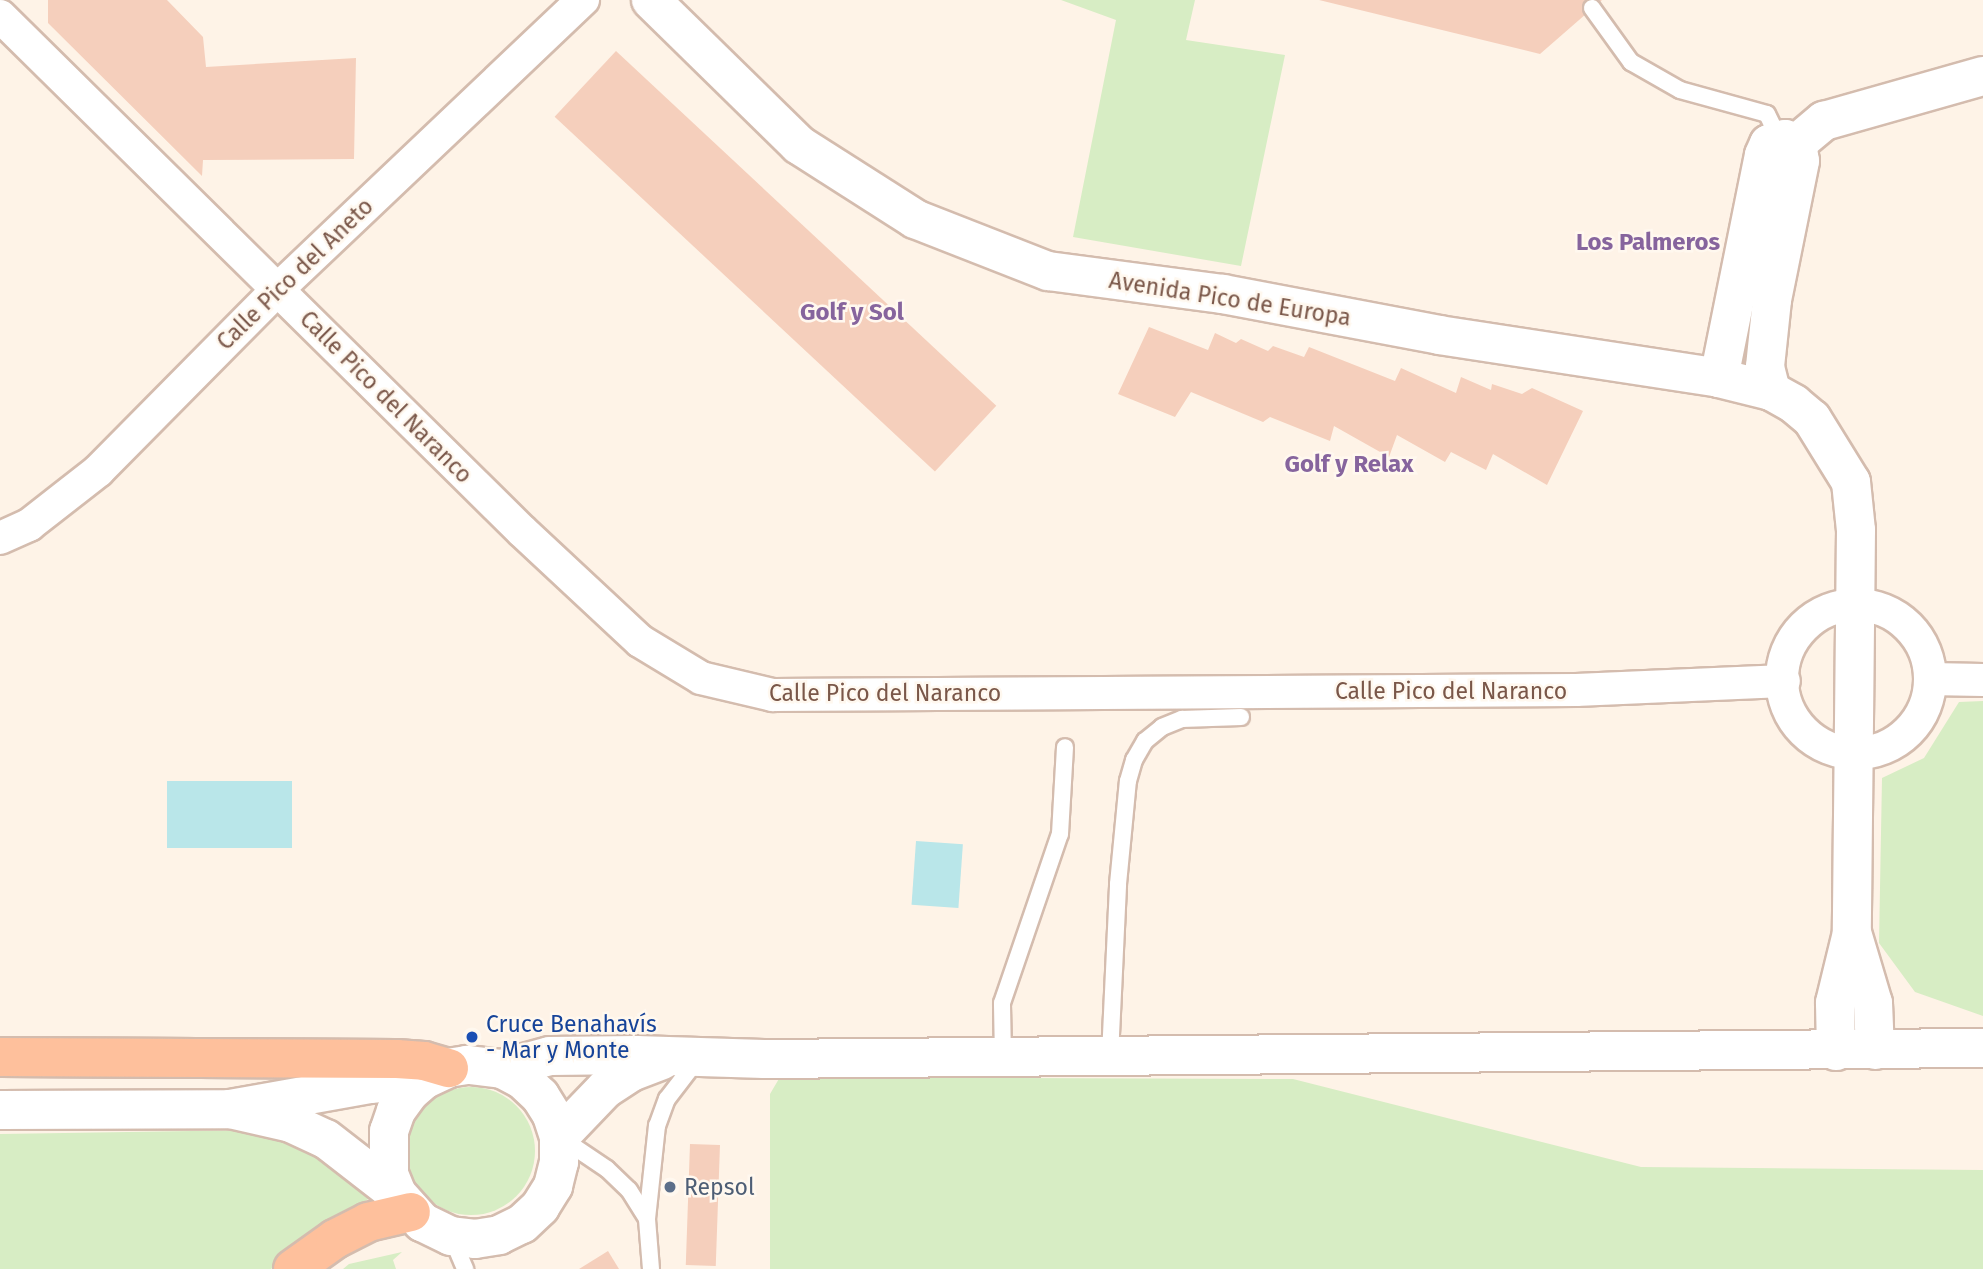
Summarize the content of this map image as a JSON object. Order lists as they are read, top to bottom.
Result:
{
  "streets": {
    "street": ["Calle Pico del Aneto", "Avenida Pico de Europa", "Calle Pico del Naranco"]
  },
  "crossings": [
    ["Calle Pico del Aneto", "Calle Pico del Naranco"]
  ],
  "districts": ["Los Palmeros", "Golf y Sol", "Golf y Relax"],
  "places": ["Cruce Benahavís - Mar y Monte", "Repsol"]
}
